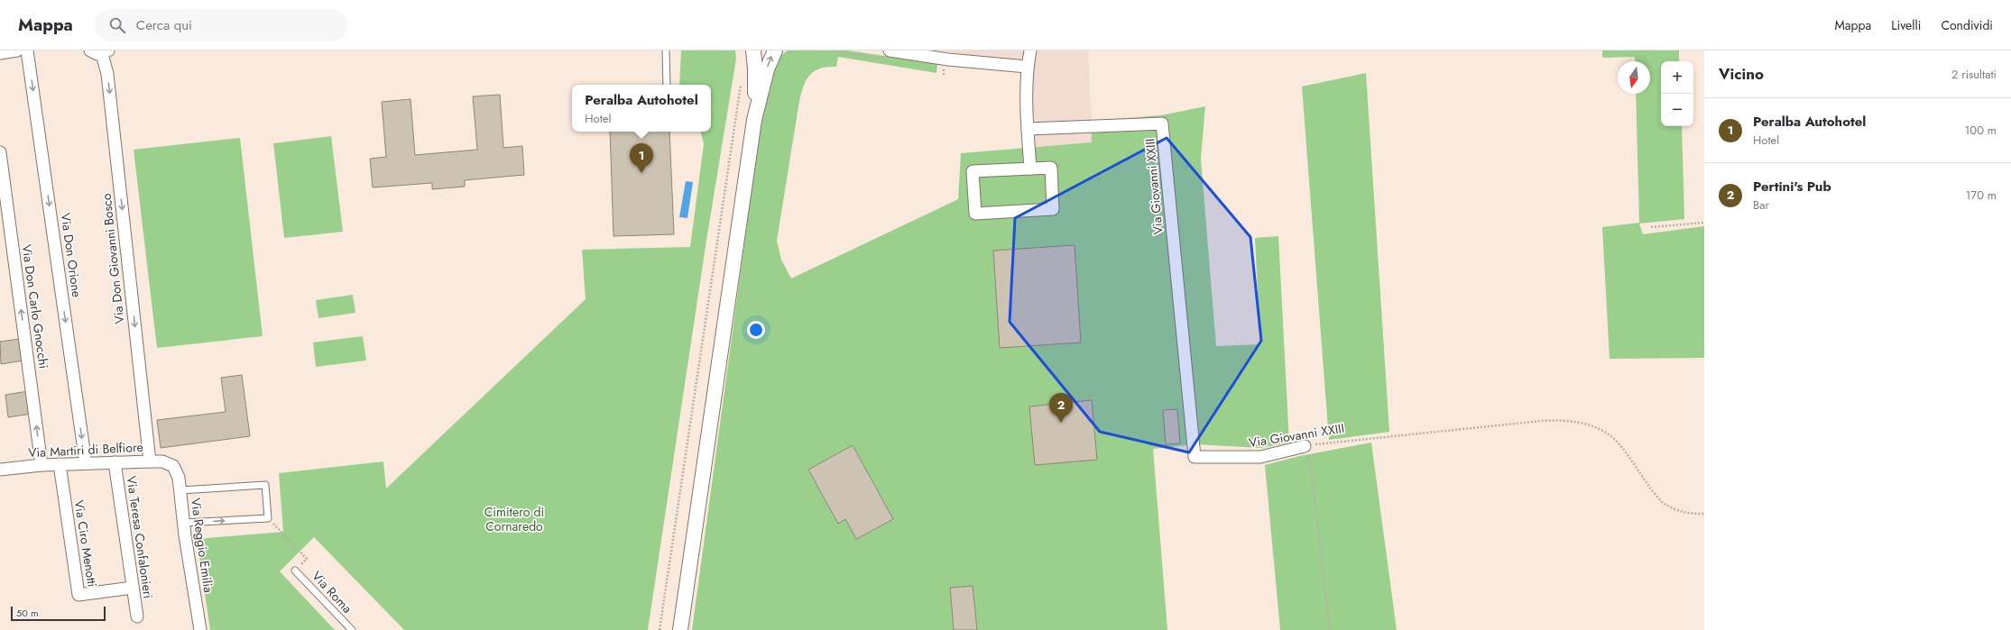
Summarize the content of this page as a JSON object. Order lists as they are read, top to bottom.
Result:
{
  "streets": {
    "street": [
      "Via Giovanni XXIII",
      "Via Don Orione",
      "Via Don Giovanni Bosco",
      "Via Don Carlo Gnocchi",
      "Via Martiri di Belfiore",
      "Via Teresa Confalonieri",
      "Via Ciro Menotti",
      "Via Reggio Emilia"
    ],
    "lane": ["Via Roma"]
  },
  "crossings": [
    ["Via Don Orione", "Via Martiri di Belfiore"],
    ["Via Don Giovanni Bosco", "Via Martiri di Belfiore"],
    ["Via Don Carlo Gnocchi", "Via Martiri di Belfiore"],
    ["Via Martiri di Belfiore", "Via Teresa Confalonieri"],
    ["Via Martiri di Belfiore", "Via Ciro Menotti"],
    ["Via Martiri di Belfiore", "Via Reggio Emilia"],
    ["Via Teresa Confalonieri", "Via Ciro Menotti"]
  ],
  "one_way": ["Via Don Orione", "Via Don Giovanni Bosco", "Via Don Carlo Gnocchi"],
  "parks": ["Cimitero di Cornaredo"],
  "scale_bar": "50 m",
  "north": "bottom",
  "page": {
    "header": "Mappa",
    "search": "Cerca qui",
    "nav": ["Mappa", "Livelli", "Condividi"],
    "heading": ["Vicino", "2 risultati"],
    "map_buttons": ["+", "−"],
    "popup": ["Peralba Autohotel", "Hotel"],
    "list": [
      {
        "mark": "1",
        "name": "Peralba Autohotel",
        "note": "Hotel",
        "value": "100 m"
      },
      {
        "mark": "2",
        "name": "Pertini's Pub",
        "note": "Bar",
        "value": "170 m"
      }
    ],
    "pins": ["1", "2"],
    "scale": "50 m"
  }
}
